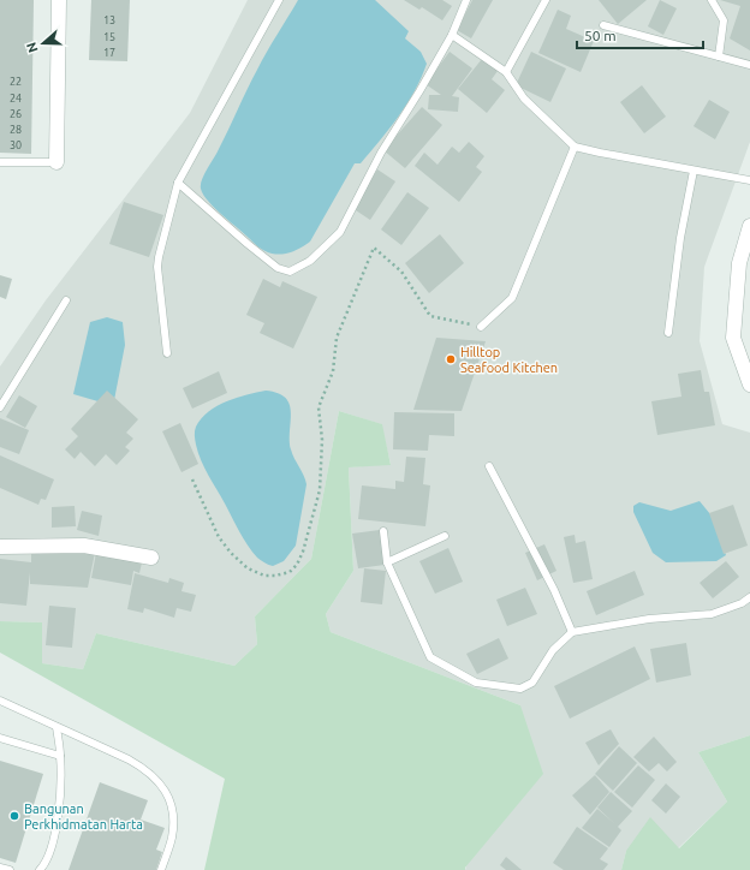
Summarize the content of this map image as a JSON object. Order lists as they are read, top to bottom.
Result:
{
  "places": ["Hilltop Seafood Kitchen", "Bangunan Perkhidmatan Harta"],
  "house_numbers": [
    "13",
    "15",
    "17",
    "22",
    "24",
    "26",
    "28",
    "30"
  ],
  "scale_bar": "50 m",
  "north": "left"
}
